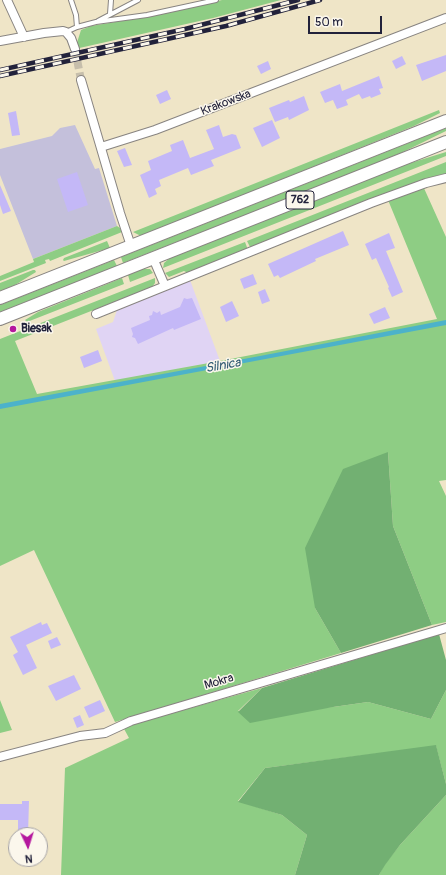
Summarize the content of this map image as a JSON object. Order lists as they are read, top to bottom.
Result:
{
  "streets": {
    "main road": ["762"],
    "street": ["Krakowska", "Mokra"]
  },
  "water": ["Silnica"],
  "places": ["Biesak"],
  "scale_bar": "50 m",
  "north": "bottom"
}
